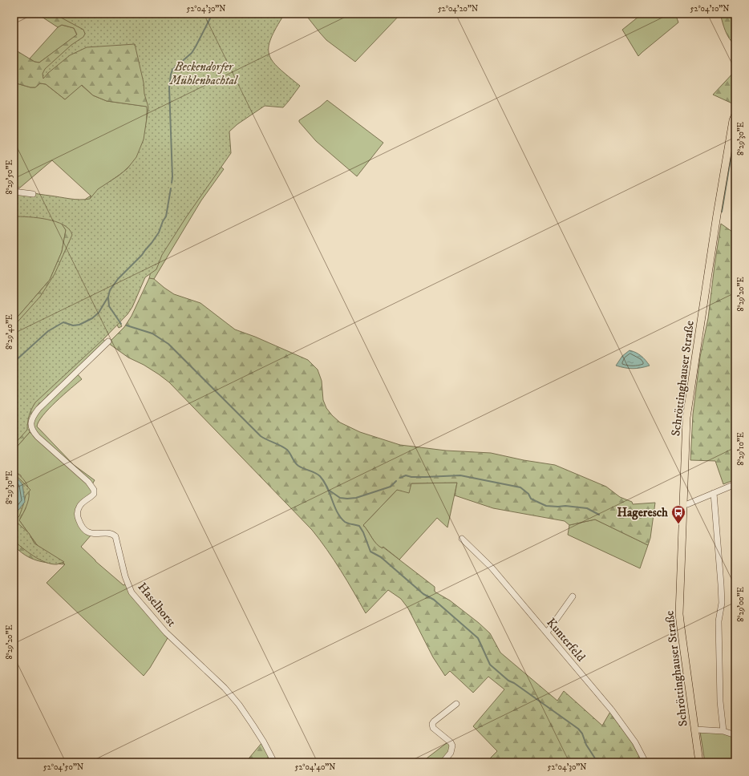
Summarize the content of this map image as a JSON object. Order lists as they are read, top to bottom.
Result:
{
  "streets": {
    "main road": ["Schröttinghauser Straße"],
    "street": ["Haselhorst", "Kunterfeld"]
  },
  "parks": ["Beckendorfer Mühlenbachtal"],
  "places": {
    "bus stop": ["Hageresch"]
  },
  "coordinates": [
    "52°04'30\"N",
    "52°04'20\"N",
    "52°04'10\"N",
    "8°29'30\"E",
    "8°29'50\"E",
    "8°29'20\"E",
    "8°29'40\"E",
    "8°29'10\"E",
    "8°29'00\"E",
    "52°04'50\"N",
    "52°04'40\"N"
  ]
}
